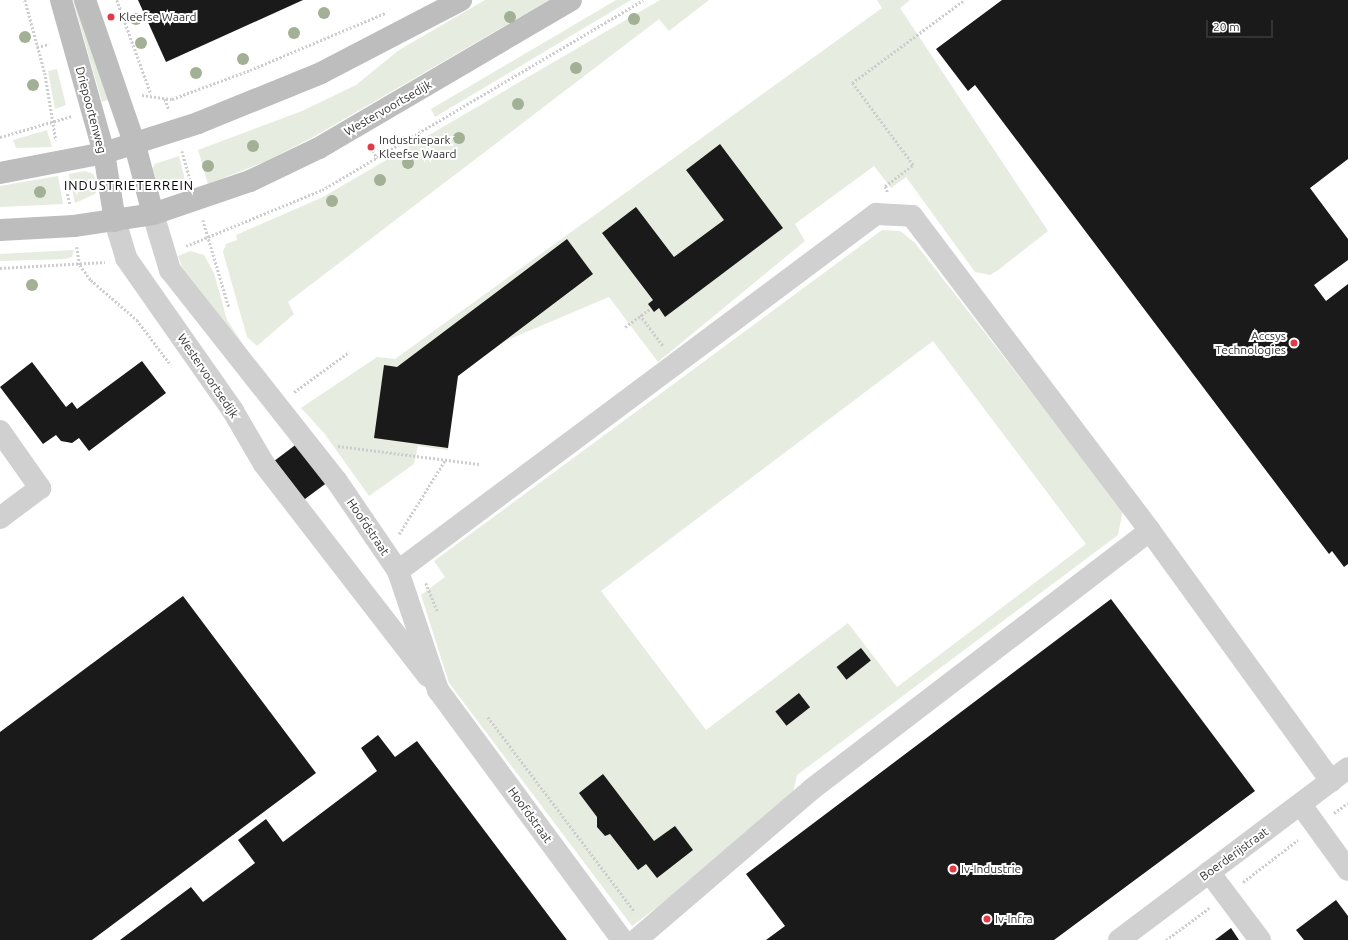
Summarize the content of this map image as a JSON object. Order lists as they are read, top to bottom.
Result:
{
  "streets": {
    "main road": ["Westervoortsedijk", "Driepoortenweg"],
    "street": ["Hoofdstraat", "Boerderijstraat"]
  },
  "crossings": [
    ["Westervoortsedijk", "Driepoortenweg"],
    ["Westervoortsedijk", "Hoofdstraat"]
  ],
  "districts": ["INDUSTRIETERREIN"],
  "places": [
    "Kleefse Waard",
    "Industriepark Kleefse Waard",
    "Accsys Technologies",
    "Iv-Industrie",
    "Iv-Infra"
  ],
  "scale_bar": "20 m"
}
